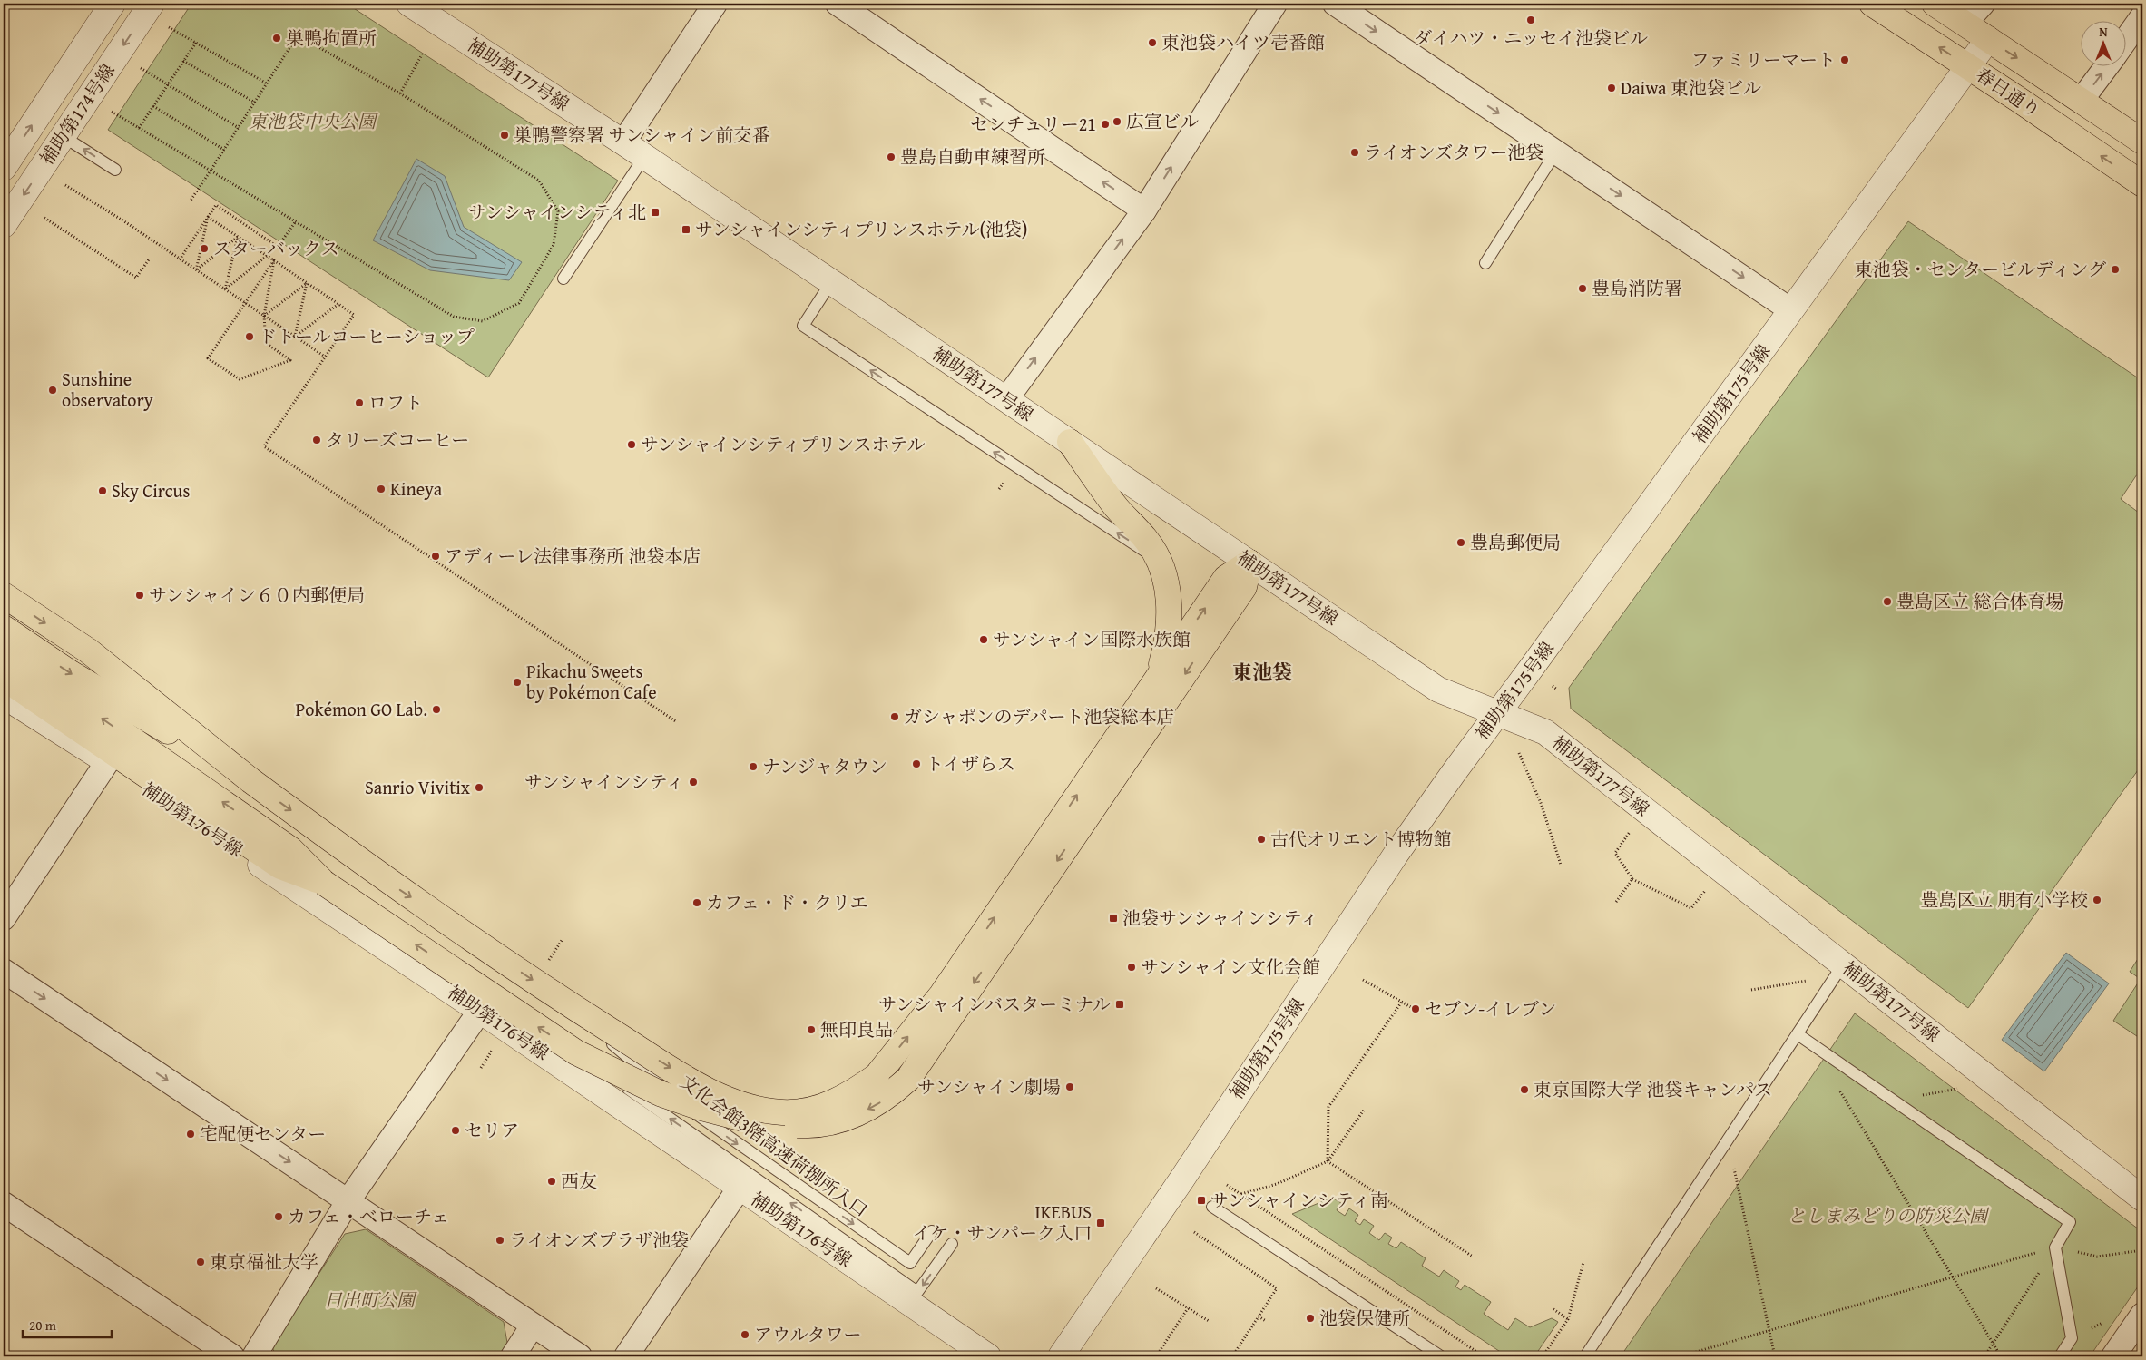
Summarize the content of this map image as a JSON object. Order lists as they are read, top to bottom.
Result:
{
  "streets": {
    "highway": ["春日通り"],
    "street": [
      "補助第177号線",
      "補助第174号線",
      "補助第175号線",
      "補助第176号線"
    ],
    "lane": ["文化会館3階高速荷捌所入口"]
  },
  "crossings": [
    ["補助第177号線", "補助第175号線"],
    ["春日通り", "補助第175号線"]
  ],
  "one_way": ["文化会館3階高速荷捌所入口"],
  "districts": ["東池袋"],
  "parks": ["東池袋中央公園", "としまみどりの防災公園", "日出町公園"],
  "places": {
    "other": [
      "ダイハツ・ニッセイ池袋ビル",
      "巣鴨拘置所",
      "東池袋ハイツ壱番館",
      "ファミリーマート",
      "Daiwa 東池袋ビル",
      "広宣ビル",
      "センチュリー21",
      "巣鴨警察署 サンシャイン前交番",
      "ライオンズタワー池袋",
      "豊島自動車練習所",
      "スターバックス",
      "東池袋・センタービルディング",
      "豊島消防署",
      "ドトールコーヒーショップ",
      "Sunshine observatory",
      "ロフト",
      "タリーズコーヒー",
      "サンシャインシティプリンスホテル",
      "Kineya",
      "Sky Circus",
      "豊島郵便局",
      "アディーレ法律事務所 池袋本店",
      "サンシャイン６０内郵便局",
      "豊島区立 総合体育場",
      "サンシャイン国際水族館",
      "Pikachu Sweets by Pokémon Cafe",
      "Pokémon GO Lab.",
      "ガシャポンのデパート池袋総本店",
      "トイザらス",
      "ナンジャタウン",
      "サンシャインシティ",
      "Sanrio Vivitix",
      "古代オリエント博物館",
      "豊島区立 朋有小学校",
      "カフェ・ド・クリエ",
      "サンシャイン文化会館",
      "セブン-イレブン",
      "無印良品",
      "サンシャイン劇場",
      "東京国際大学 池袋キャンパス",
      "セリア",
      "宅配便センター",
      "西友",
      "カフェ・ベローチェ",
      "ライオンズプラザ池袋",
      "東京福祉大学",
      "池袋保健所",
      "アウルタワー"
    ],
    "transit": [
      "サンシャインシティ北",
      "サンシャインシティプリンスホテル(池袋)",
      "池袋サンシャインシティ",
      "サンシャインバスターミナル",
      "サンシャインシティ南",
      "IKEBUS イケ・サンパーク入口"
    ]
  },
  "scale_bar": "20 m",
  "north": "top"
}
